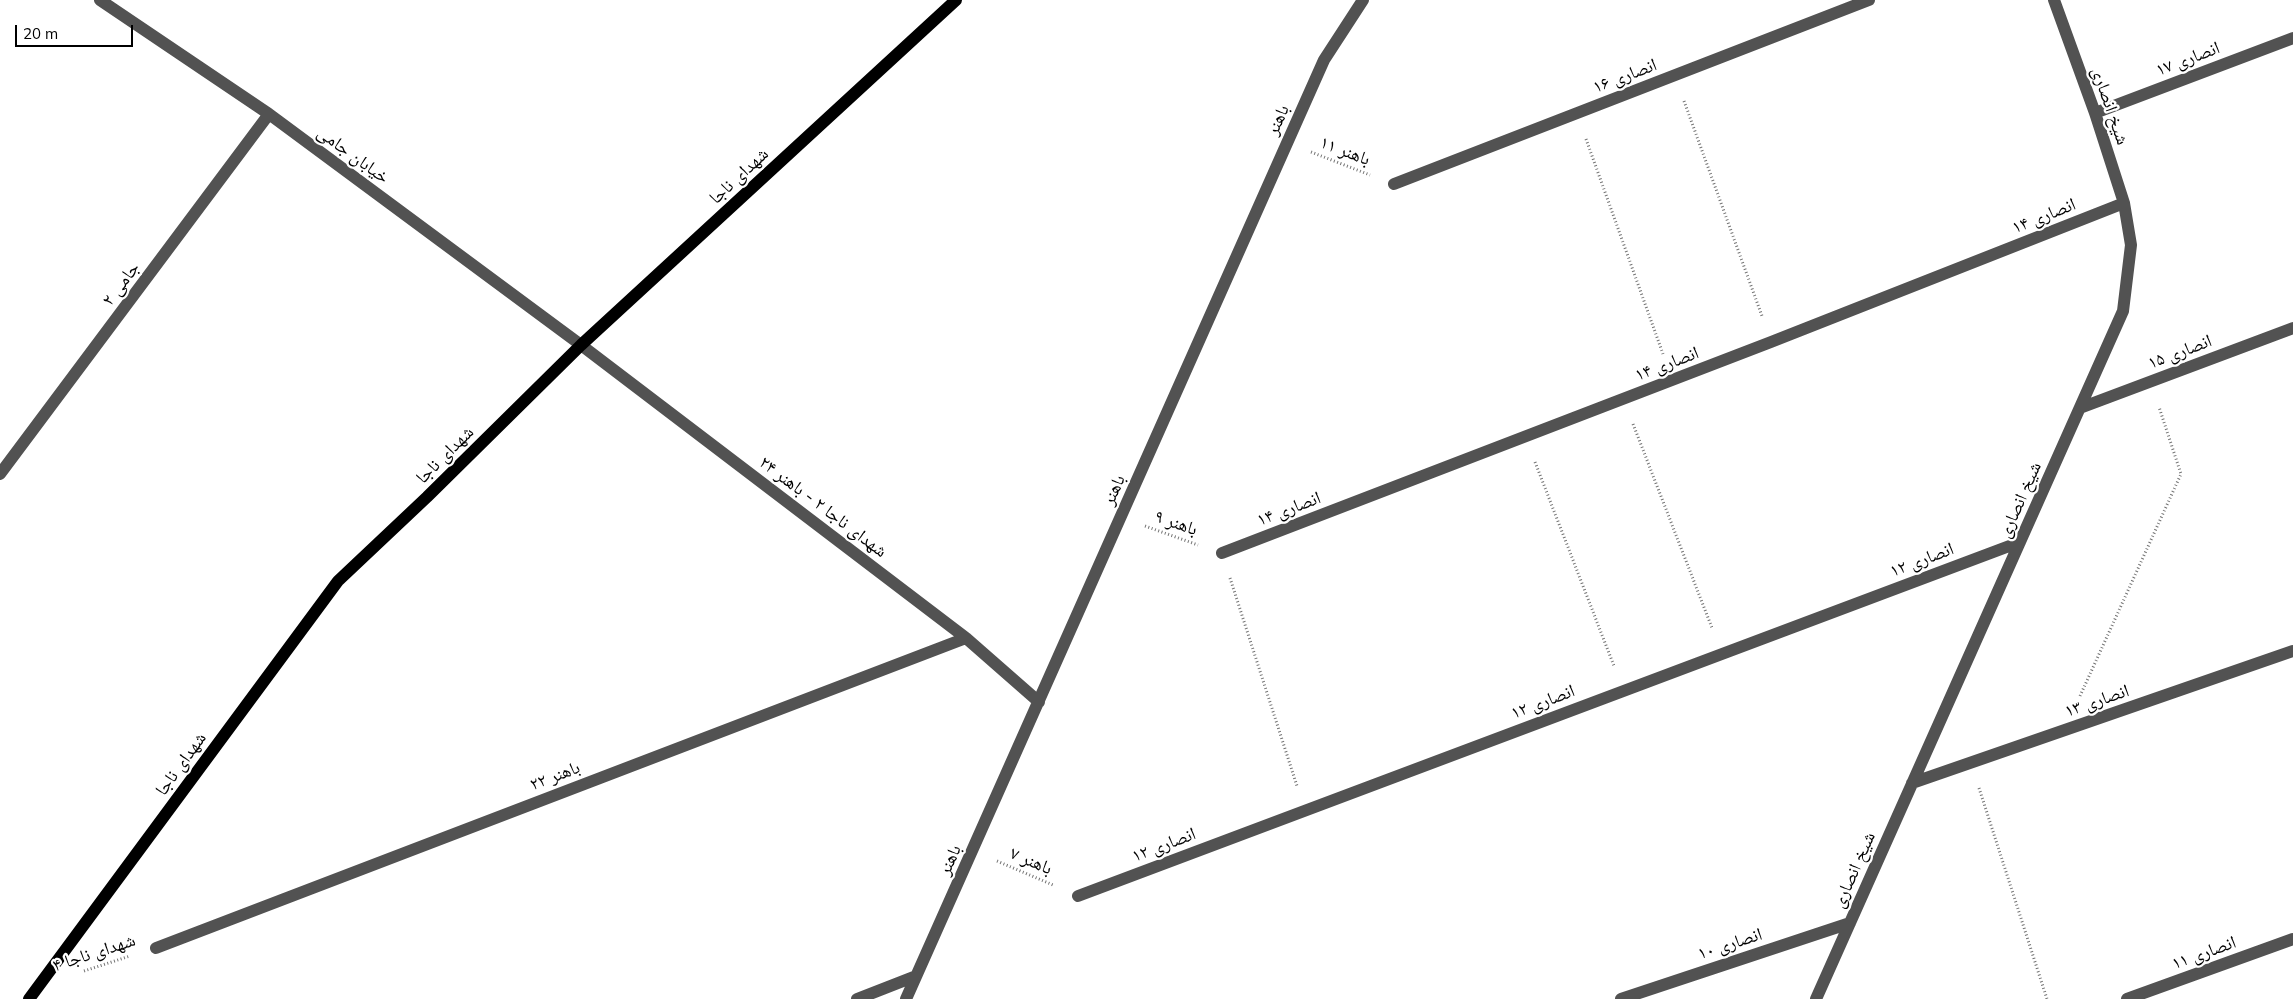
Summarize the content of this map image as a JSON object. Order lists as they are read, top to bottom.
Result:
{
  "streets": {
    "main road": ["شهدای ناجا"],
    "street": [
      "انصاری ۱۷",
      "انصاری ۱۶",
      "شیخ انصاری",
      "باهنر",
      "خیابان جامی",
      "انصاری ۱۴",
      "جامی ۲",
      "انصاری ۱۵",
      "شهدای ناجا ۲ - باهنر ۲۴",
      "انصاری ۱۲",
      "انصاری ۱۳",
      "باهنر ۲۲",
      "انصاری ۱۰",
      "انصاری ۱۱"
    ],
    "path": [
      "باهنر ۱۱",
      "باهنر ۹",
      "باهنر ۷",
      "شهدای ناجا ۴"
    ]
  },
  "crossings": [
    ["انصاری ۱۷", "شیخ انصاری"],
    ["انصاری ۱۶", "باهنر ۱۱"],
    ["شیخ انصاری", "انصاری ۱۴"],
    ["شیخ انصاری", "انصاری ۱۵"],
    ["شیخ انصاری", "انصاری ۱۲"],
    ["شیخ انصاری", "انصاری ۱۳"],
    ["شیخ انصاری", "انصاری ۱۰"],
    ["باهنر", "باهنر ۱۱"],
    ["باهنر", "شهدای ناجا ۲ - باهنر ۲۴"],
    ["باهنر", "باهنر ۹"],
    ["باهنر", "باهنر ۷"],
    ["خیابان جامی", "شهدای ناجا"],
    ["خیابان جامی", "جامی ۲"],
    ["خیابان جامی", "شهدای ناجا ۲ - باهنر ۲۴"],
    ["شهدای ناجا", "شهدای ناجا ۲ - باهنر ۲۴"],
    ["شهدای ناجا", "شهدای ناجا ۴"],
    ["انصاری ۱۴", "باهنر ۹"],
    ["شهدای ناجا ۲ - باهنر ۲۴", "باهنر ۲۲"],
    ["انصاری ۱۲", "باهنر ۷"],
    ["باهنر ۲۲", "شهدای ناجا ۴"]
  ],
  "scale_bar": "20 m"
}
